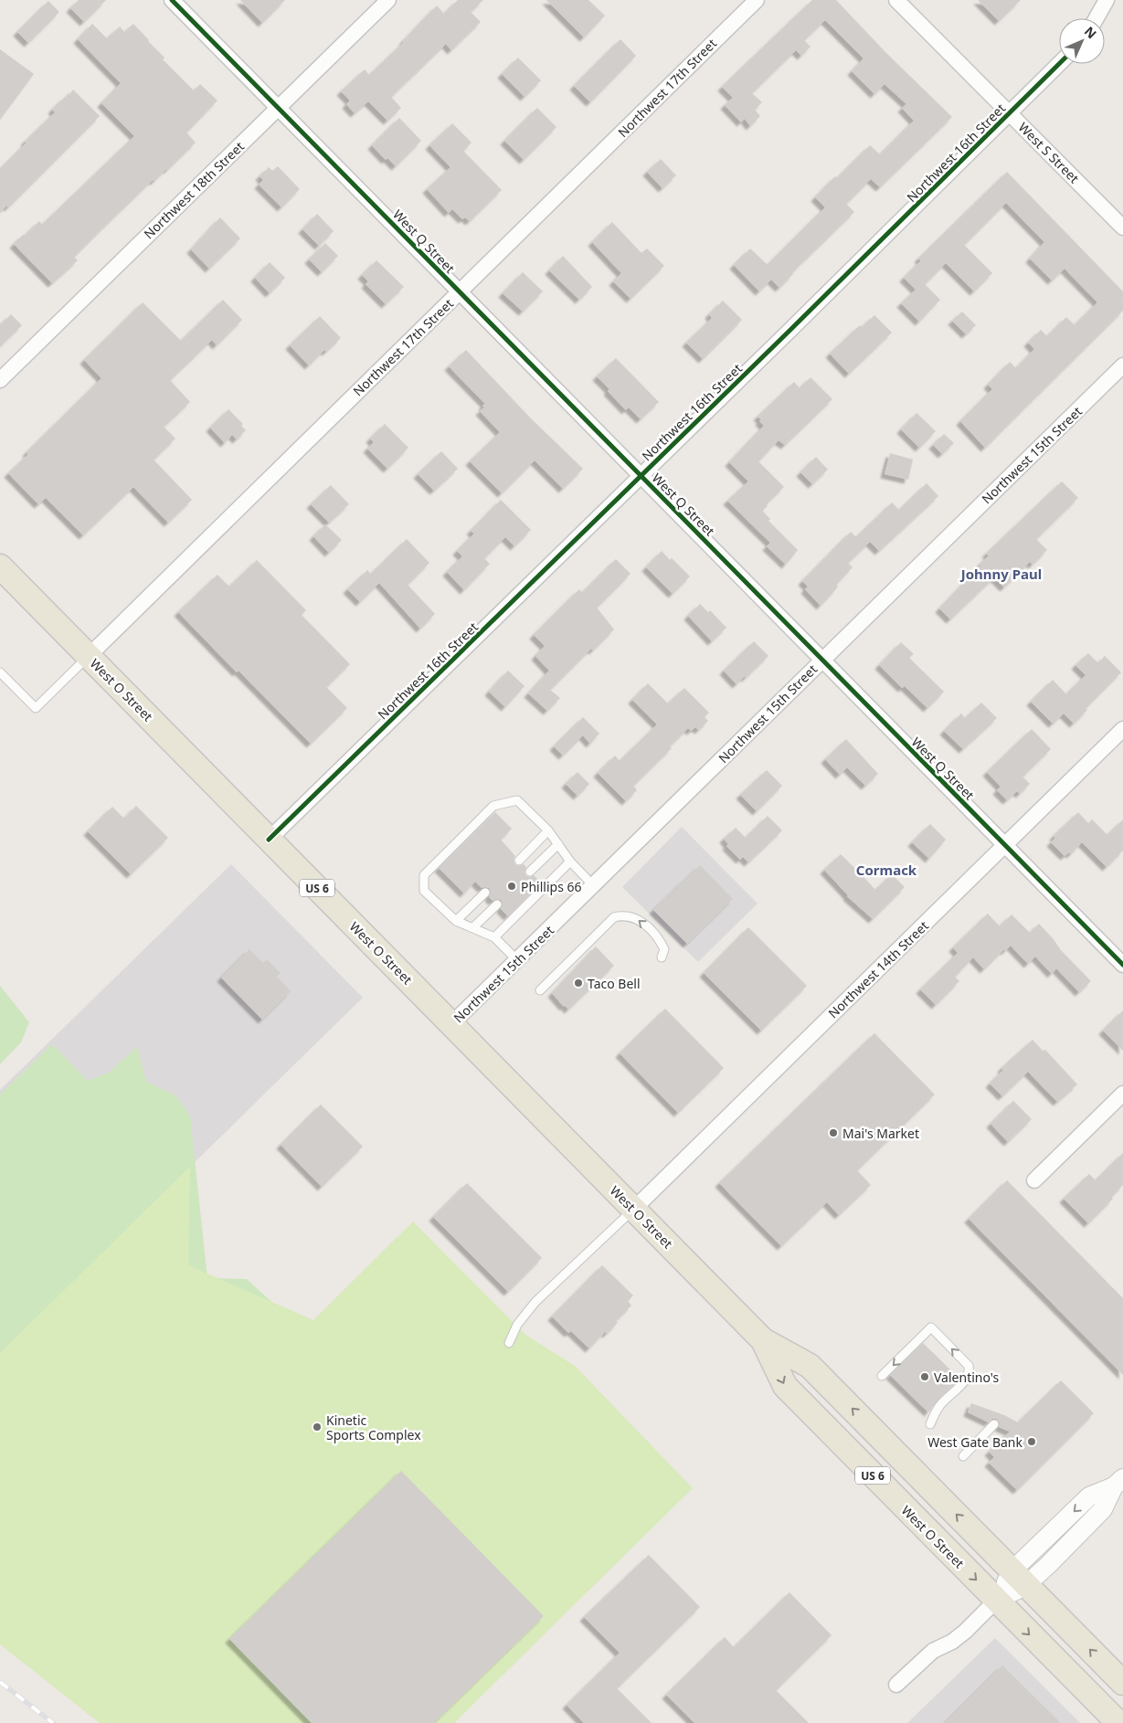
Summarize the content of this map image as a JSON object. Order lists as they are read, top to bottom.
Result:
{
  "streets": {
    "main road": ["West O Street", "US 6"],
    "street": [
      "Northwest 17th Street",
      "Northwest 16th Street",
      "West S Street",
      "Northwest 18th Street",
      "West Q Street",
      "Northwest 15th Street",
      "Northwest 14th Street"
    ]
  },
  "crossings": [
    ["Northwest 17th Street", "West Q Street"],
    ["Northwest 17th Street", "West O Street"],
    ["Northwest 16th Street", "West S Street"],
    ["Northwest 16th Street", "West Q Street"],
    ["Northwest 16th Street", "West O Street"],
    ["Northwest 18th Street", "West Q Street"],
    ["West Q Street", "Northwest 15th Street"],
    ["West Q Street", "Northwest 14th Street"],
    ["Northwest 15th Street", "West O Street"],
    ["West O Street", "Northwest 14th Street"]
  ],
  "districts": ["Johnny Paul", "Cormack"],
  "places": [
    "Phillips 66",
    "Taco Bell",
    "Mai's Market",
    "Valentino's",
    "Kinetic Sports Complex",
    "West Gate Bank"
  ],
  "north": "top right"
}
